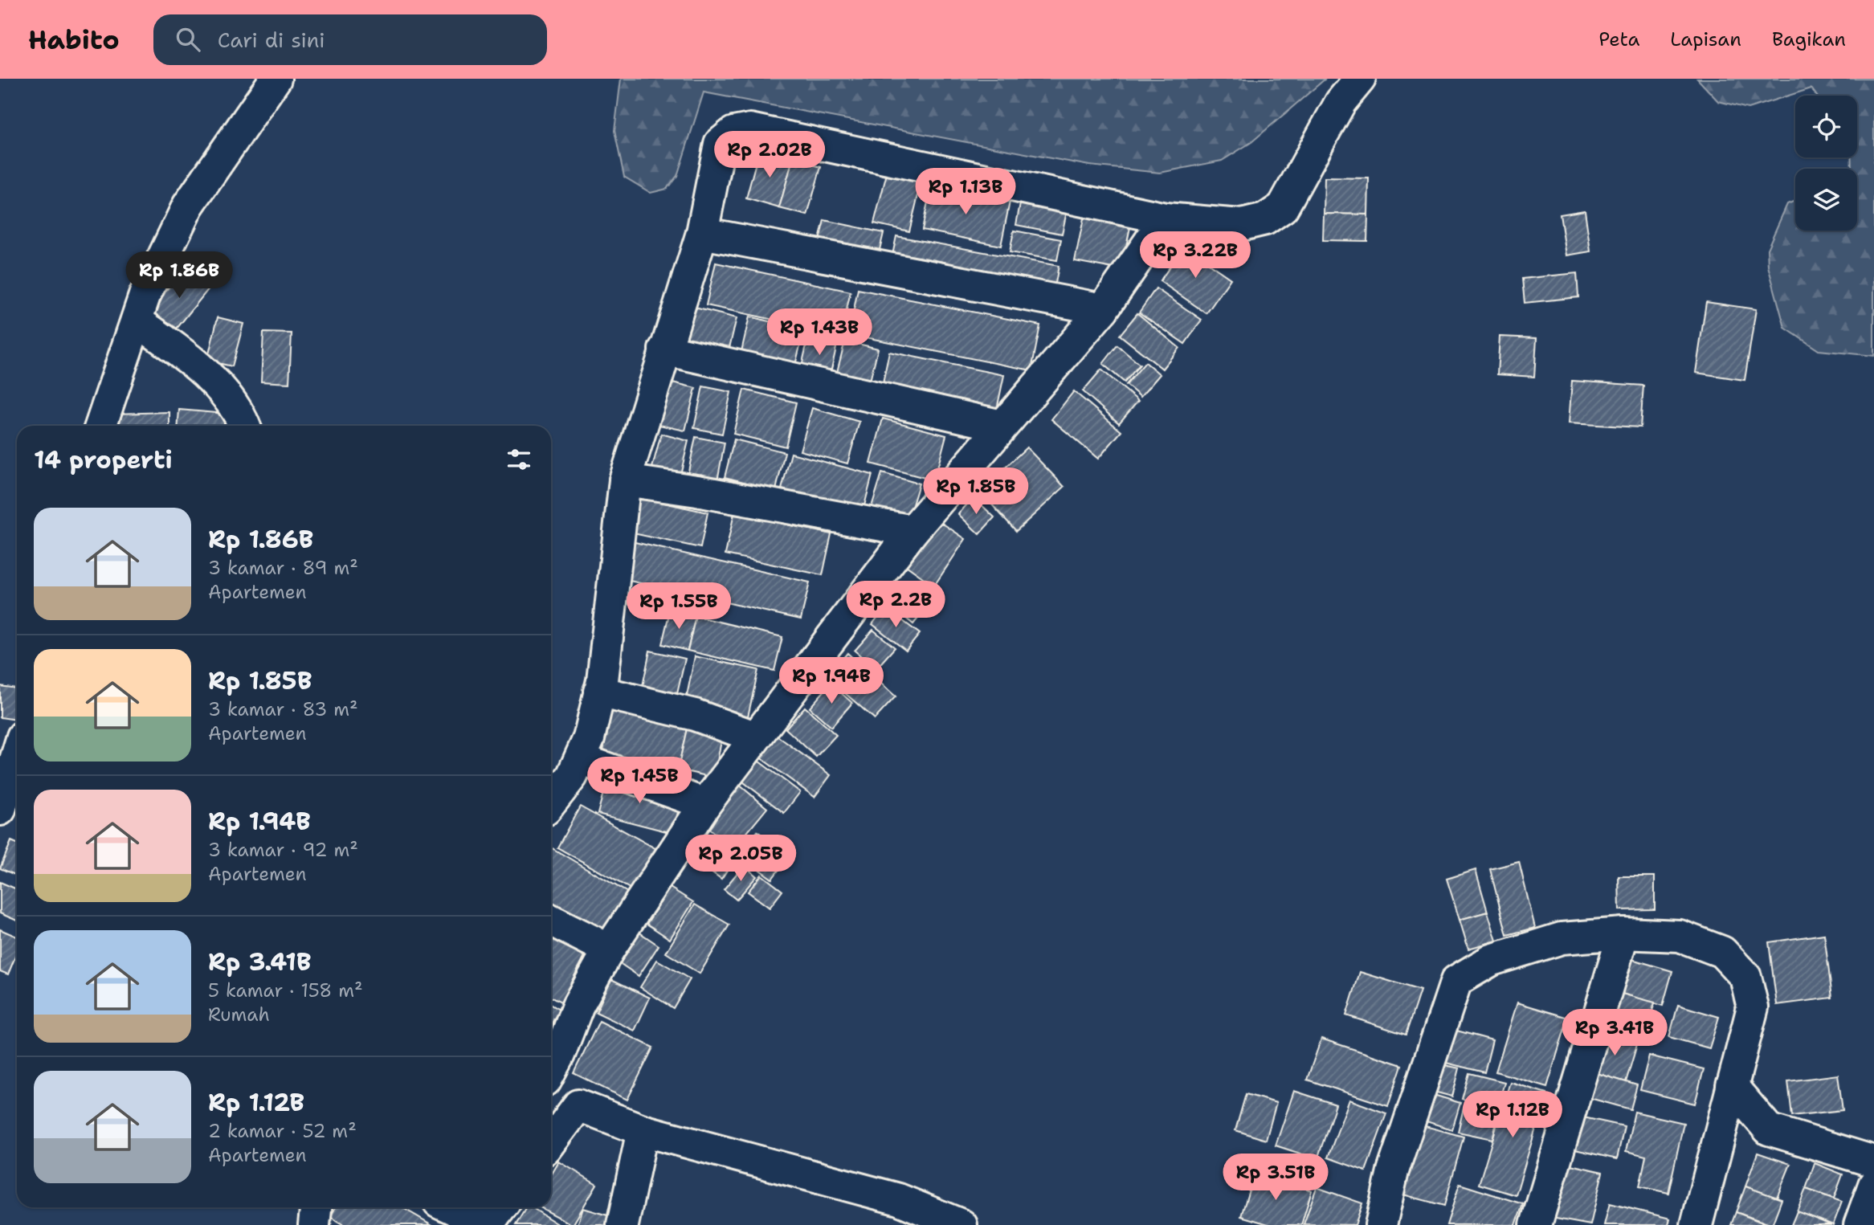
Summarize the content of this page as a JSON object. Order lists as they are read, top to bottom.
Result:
{
  "page": {
    "header": "Habito",
    "search": "Cari di sini",
    "nav": ["Peta", "Lapisan", "Bagikan"],
    "price": [
      "Rp 2.02B",
      "Rp 1.13B",
      "Rp 3.22B",
      "Rp 1.86B",
      "Rp 1.43B",
      "Rp 1.85B",
      "Rp 2.2B",
      "Rp 1.55B",
      "Rp 1.94B",
      "Rp 1.45B",
      "Rp 2.05B",
      "Rp 3.41B",
      "Rp 1.12B",
      "Rp 3.51B"
    ],
    "heading": "14 properti",
    "list": [
      {
        "name": "Rp 1.86B",
        "note": "3 kamar · 89 m² · Apartemen"
      },
      {
        "name": "Rp 1.85B",
        "note": "3 kamar · 83 m² · Apartemen"
      },
      {
        "name": "Rp 1.94B",
        "note": "3 kamar · 92 m² · Apartemen"
      },
      {
        "name": "Rp 3.41B",
        "note": "5 kamar · 158 m² · Rumah"
      },
      {
        "name": "Rp 1.12B",
        "note": "2 kamar · 52 m² · Apartemen"
      }
    ]
  }
}
